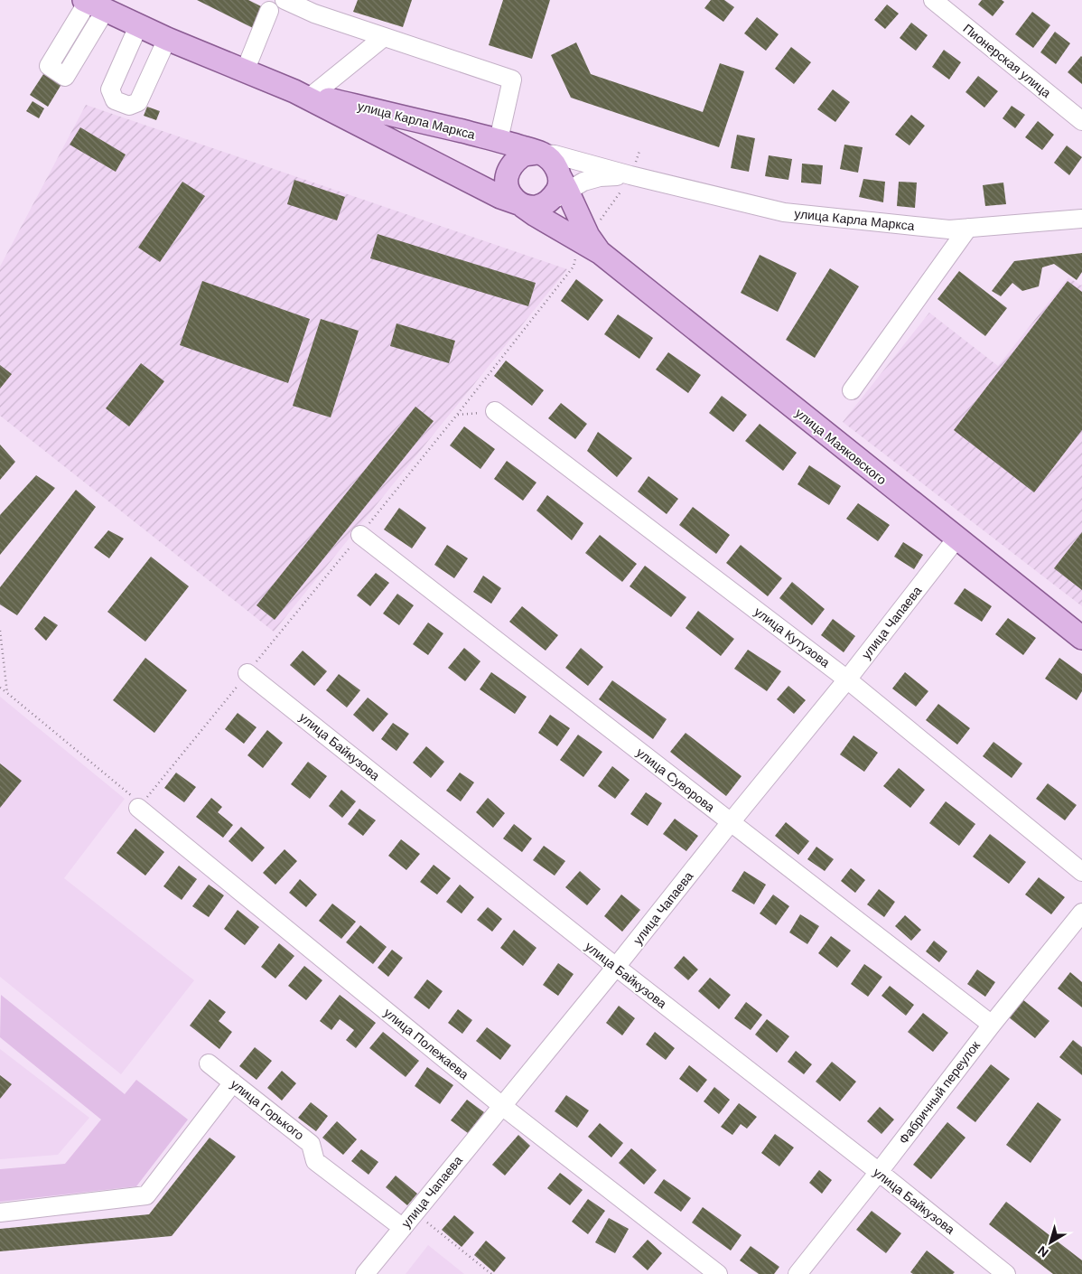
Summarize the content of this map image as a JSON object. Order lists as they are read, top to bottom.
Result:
{
  "streets": {
    "main road": ["улица Карла Маркса", "улица Маяковского"],
    "street": [
      "Пионерская улица",
      "улица Чапаева",
      "улица Кутузова",
      "улица Байкузова",
      "улица Суворова",
      "улица Полежаева",
      "Фабричный переулок",
      "улица Горького"
    ]
  },
  "crossings": [
    ["улица Карла Маркса", "улица Маяковского"],
    ["улица Маяковского", "улица Чапаева"],
    ["улица Чапаева", "улица Кутузова"],
    ["улица Чапаева", "улица Байкузова"],
    ["улица Чапаева", "улица Суворова"],
    ["улица Чапаева", "улица Полежаева"],
    ["улица Чапаева", "улица Горького"],
    ["улица Байкузова", "Фабричный переулок"],
    ["улица Суворова", "Фабричный переулок"]
  ],
  "north": "bottom left"
}
